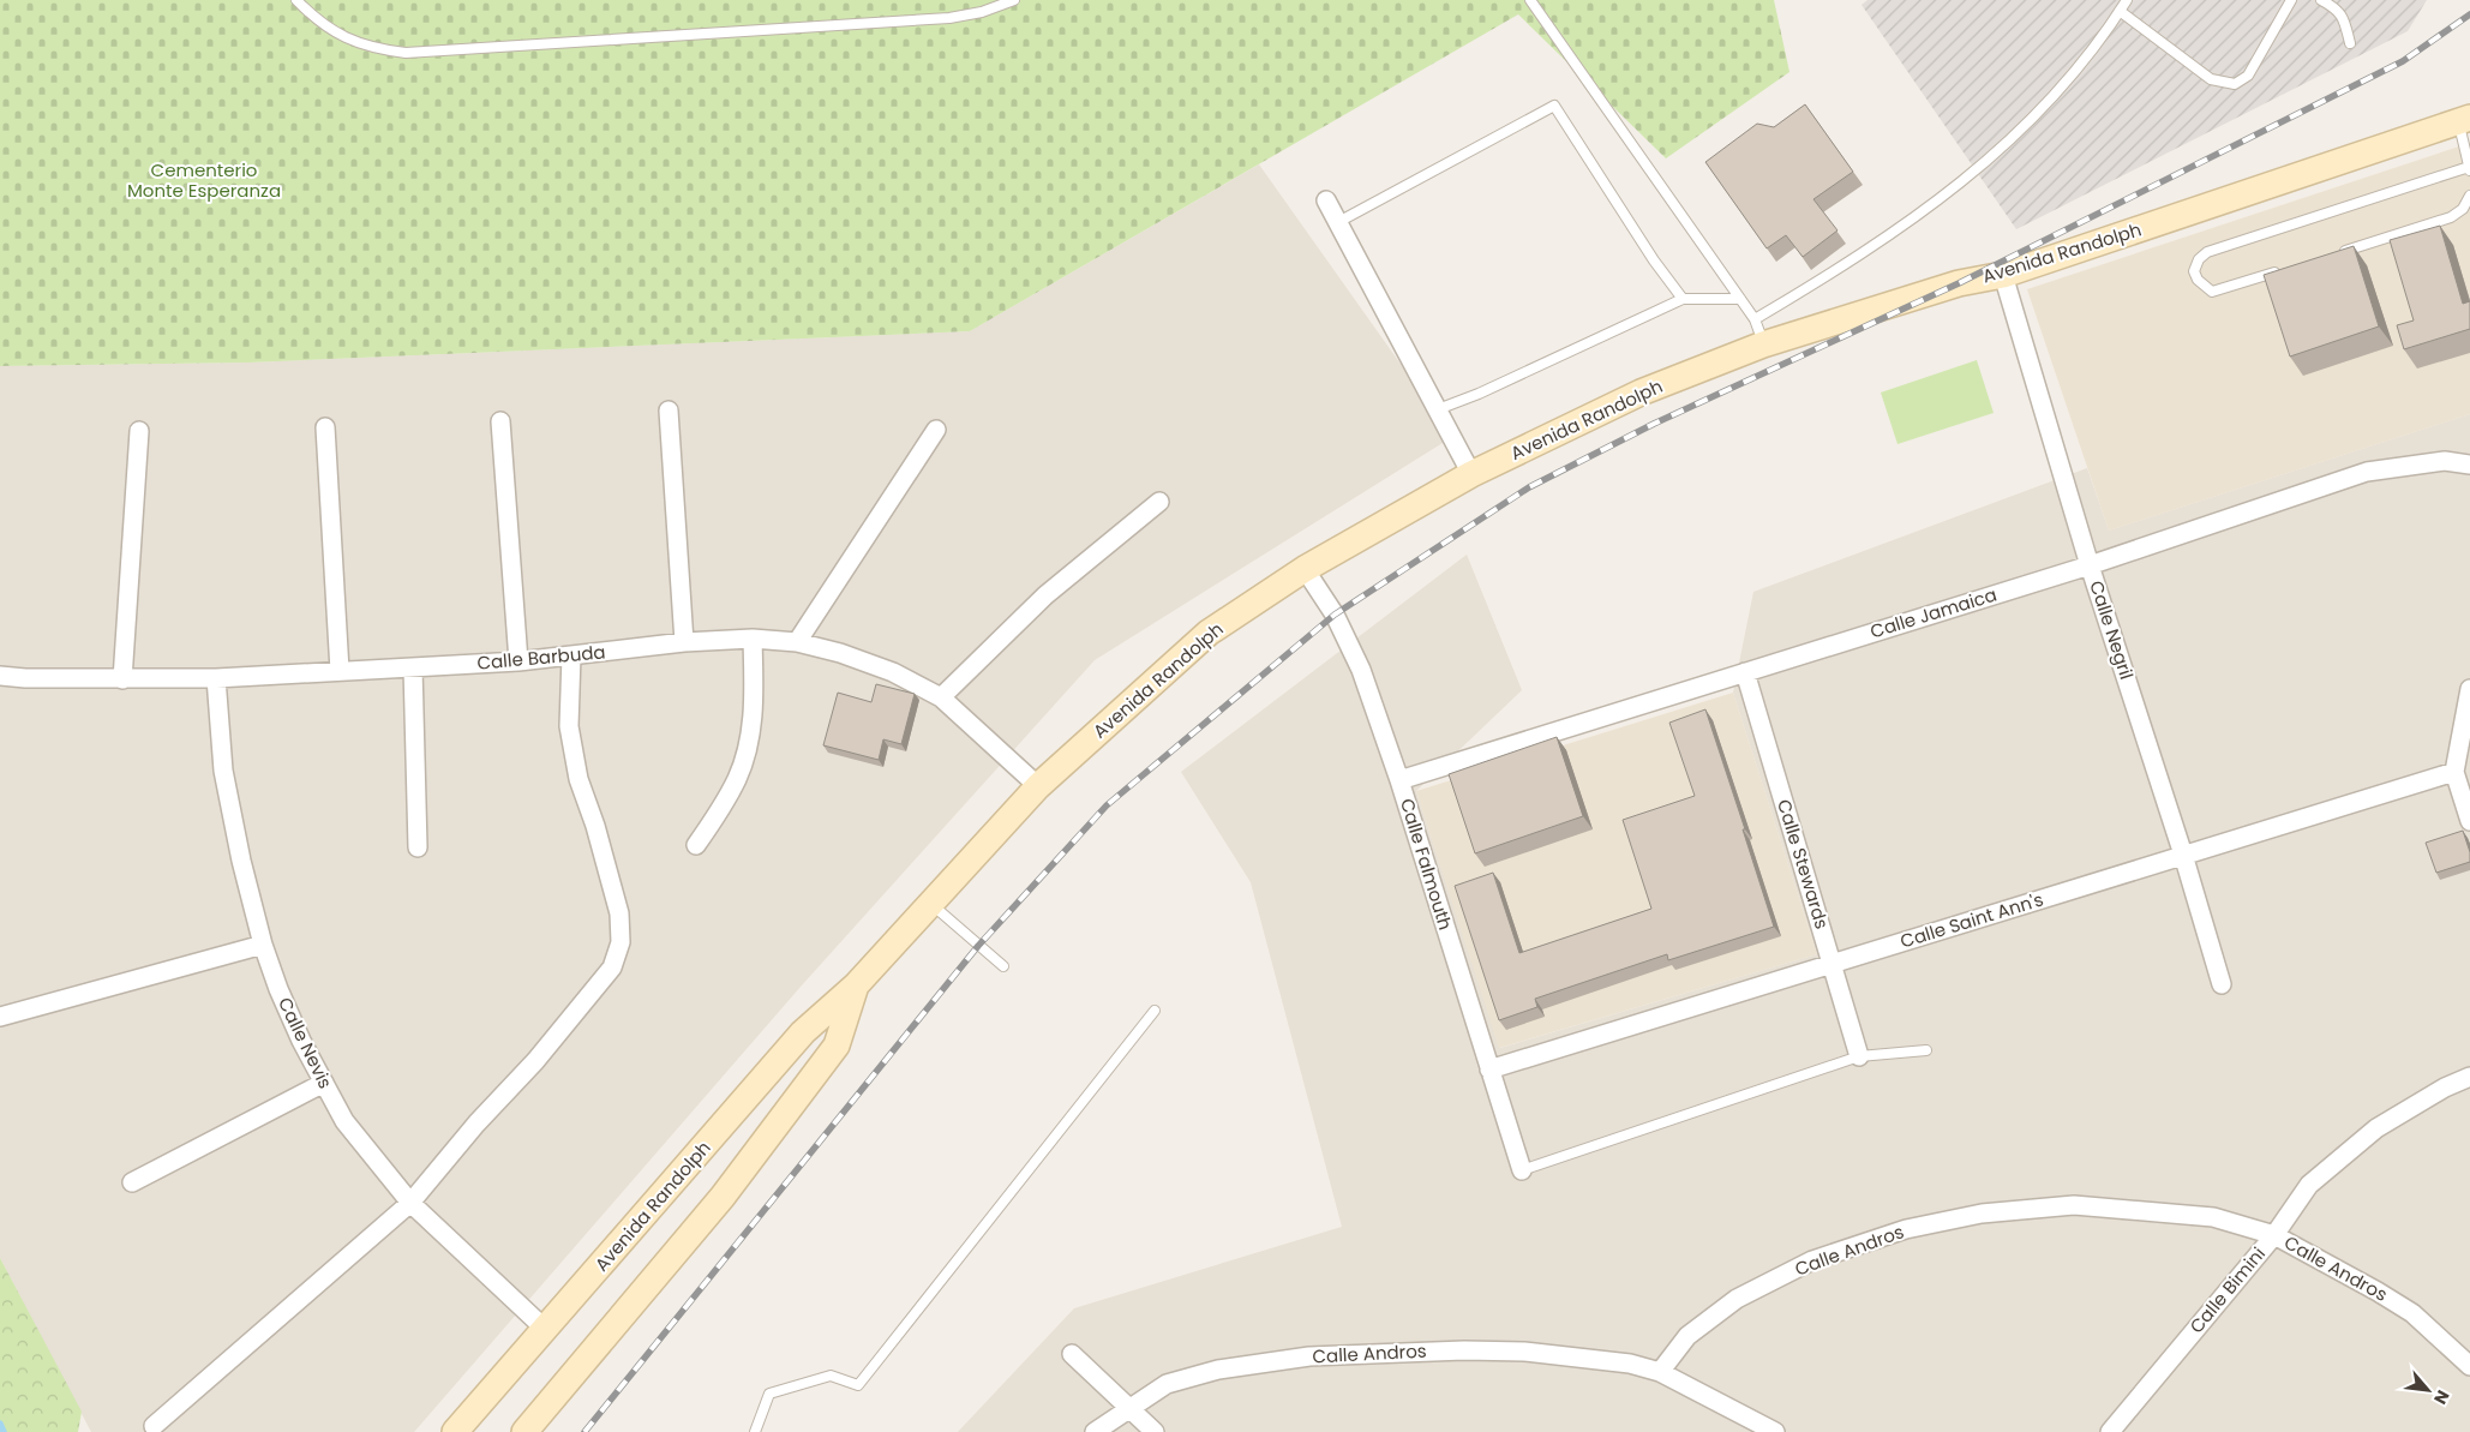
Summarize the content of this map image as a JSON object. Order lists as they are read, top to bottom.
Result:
{
  "streets": {
    "main road": ["Avenida Randolph"],
    "street": [
      "Calle Jamaica",
      "Calle Negril",
      "Calle Barbuda",
      "Calle Falmouth",
      "Calle Stewards",
      "Calle Saint Ann's",
      "Calle Nevis",
      "Calle Andros",
      "Calle Bimini"
    ]
  },
  "crossings": [
    ["Avenida Randolph", "Calle Negril"],
    ["Avenida Randolph", "Calle Barbuda"],
    ["Avenida Randolph", "Calle Falmouth"],
    ["Avenida Randolph", "Calle Nevis"],
    ["Calle Jamaica", "Calle Negril"],
    ["Calle Jamaica", "Calle Falmouth"],
    ["Calle Jamaica", "Calle Stewards"],
    ["Calle Negril", "Calle Saint Ann's"],
    ["Calle Barbuda", "Calle Nevis"],
    ["Calle Falmouth", "Calle Saint Ann's"],
    ["Calle Stewards", "Calle Saint Ann's"],
    ["Calle Andros", "Calle Bimini"]
  ],
  "parks": ["Cementerio Monte Esperanza"],
  "north": "bottom right"
}
